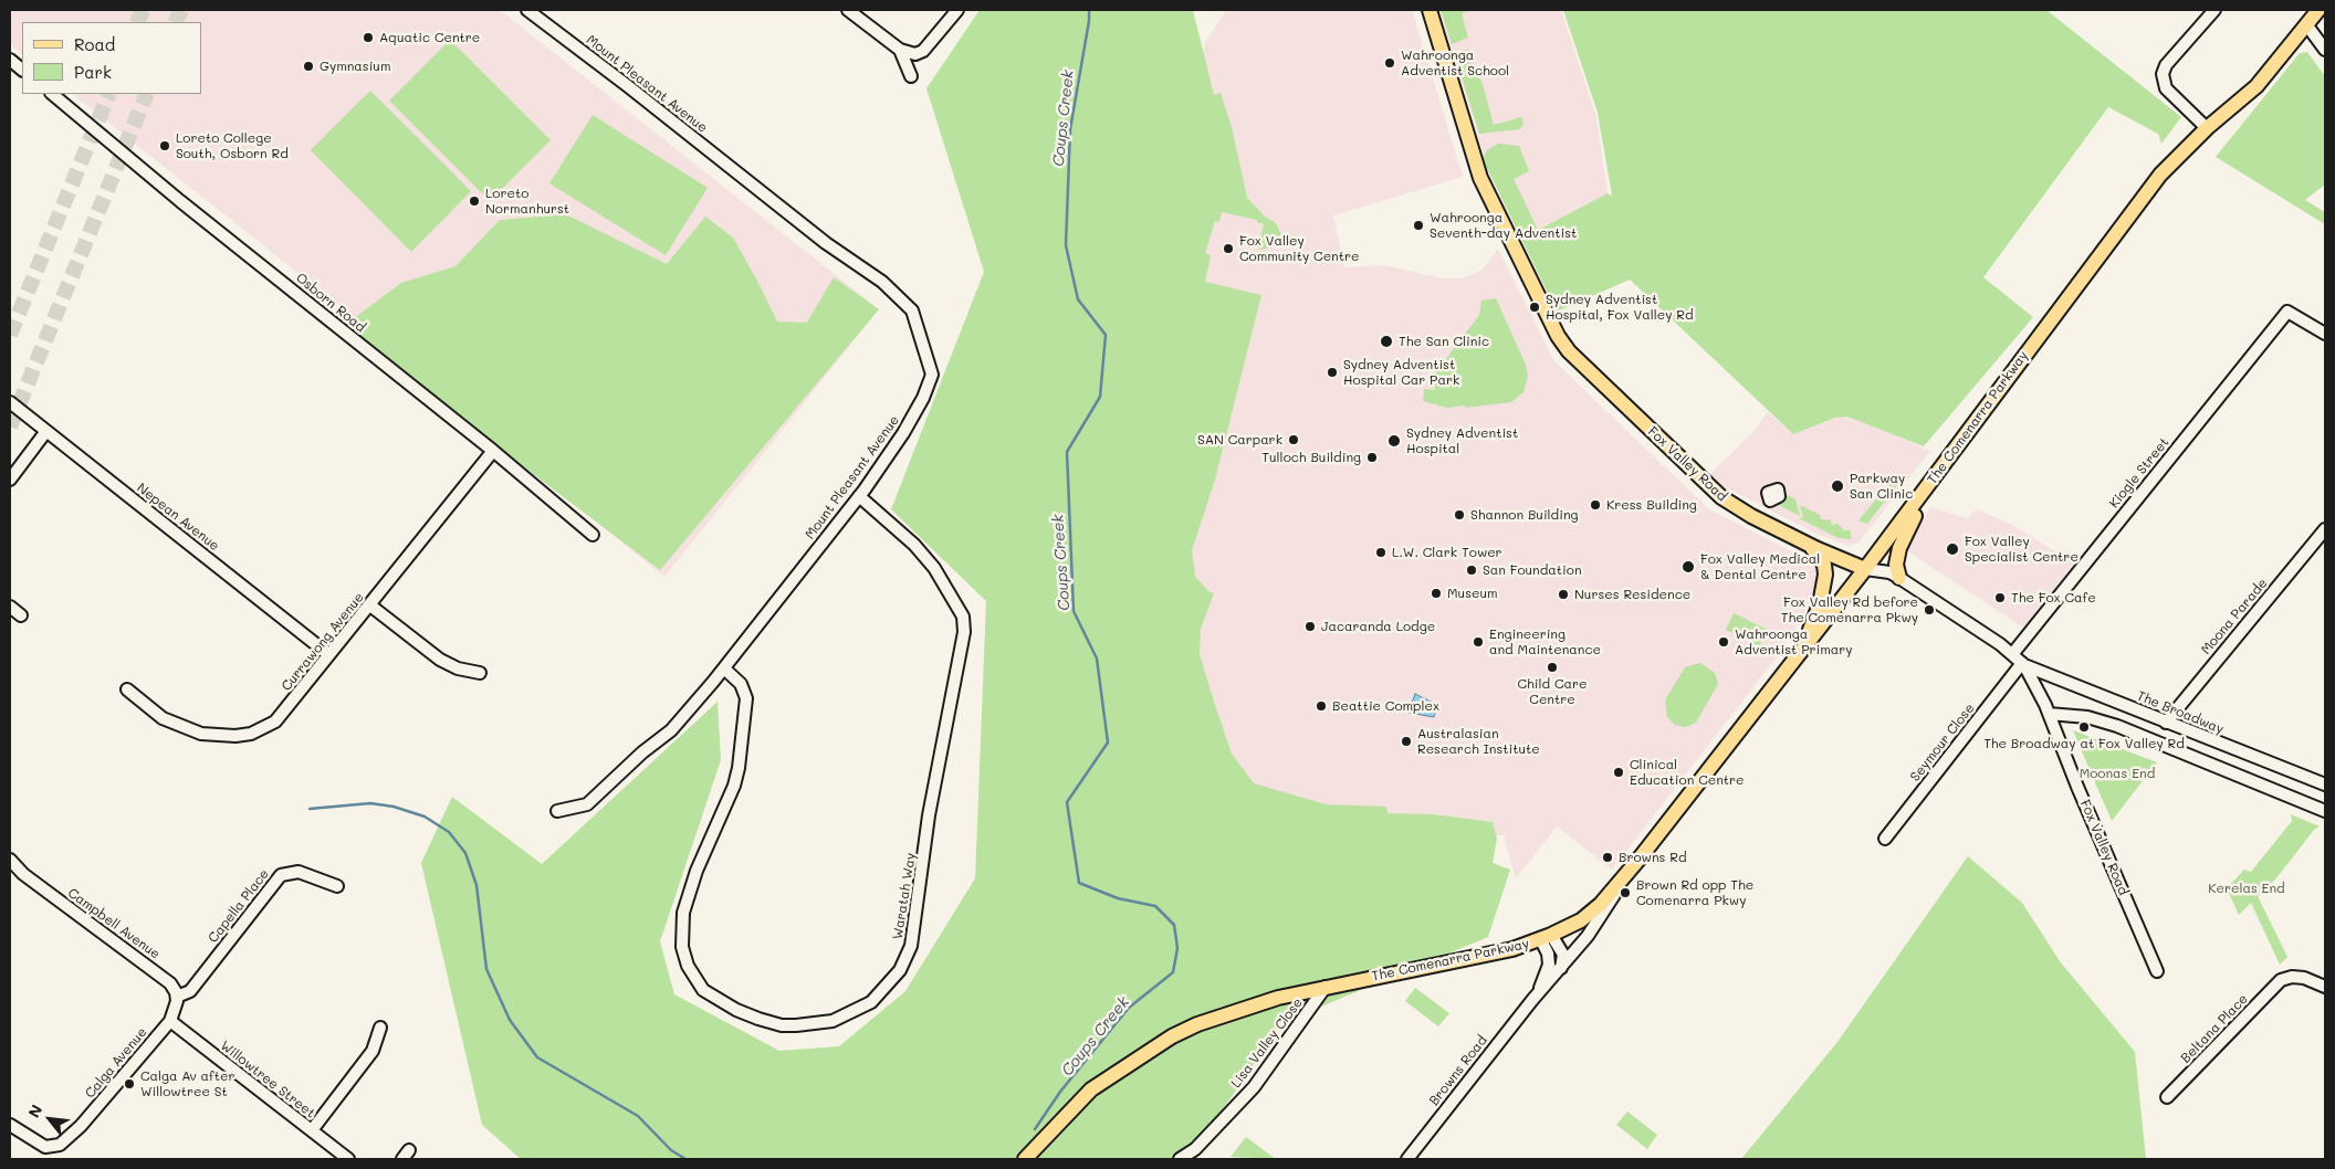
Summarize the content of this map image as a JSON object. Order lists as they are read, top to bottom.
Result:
{
  "streets": {
    "main road": ["The Comenarra Parkway", "Fox Valley Road"],
    "street": [
      "Mount Pleasant Avenue",
      "Osborn Road",
      "Kiogle Street",
      "Nepean Avenue",
      "Moona Parade",
      "Currawong Avenue",
      "The Broadway",
      "Seymour Close",
      "Waratah Way",
      "Capella Place",
      "Campbell Avenue",
      "Beltana Place",
      "Lisa Valley Close",
      "Calga Avenue",
      "Browns Road",
      "Willowtree Street"
    ]
  },
  "crossings": [
    ["Mount Pleasant Avenue", "Waratah Way"],
    ["Osborn Road", "Currawong Avenue"],
    ["The Comenarra Parkway", "Fox Valley Road"],
    ["The Comenarra Parkway", "Lisa Valley Close"],
    ["The Comenarra Parkway", "Browns Road"],
    ["Fox Valley Road", "Kiogle Street"],
    ["Fox Valley Road", "The Broadway"],
    ["Fox Valley Road", "Seymour Close"],
    ["Nepean Avenue", "Currawong Avenue"],
    ["Moona Parade", "The Broadway"],
    ["The Broadway", "Seymour Close"],
    ["Capella Place", "Campbell Avenue"],
    ["Calga Avenue", "Willowtree Street"]
  ],
  "water": ["Coups Creek"],
  "parks": ["Moonas End", "Kerelas End"],
  "places": [
    "Aquatic Centre",
    "Wahroonga Adventist School",
    "Gymnasium",
    "Loreto College South, Osborn Rd",
    "Loreto Normanhurst",
    "Wahroonga Seventh-day Adventist",
    "Fox Valley Community Centre",
    "Sydney Adventist Hospital, Fox Valley Rd",
    "The San Clinic",
    "Sydney Adventist Hospital Car Park",
    "SAN Carpark",
    "Sydney Adventist Hospital",
    "Tulloch Building",
    "Parkway San Clinic",
    "Kress Building",
    "Shannon Building",
    "Fox Valley Specialist Centre",
    "L.W. Clark Tower",
    "Fox Valley Medical & Dental Centre",
    "San Foundation",
    "Museum",
    "Nurses Residence",
    "The Fox Cafe",
    "Fox Valley Rd before The Comenarra Pkwy",
    "Jacaranda Lodge",
    "Engineering and Maintenance",
    "Wahroonga Adventist Primary",
    "Child Care Centre",
    "Beattie Complex",
    "The Broadway at Fox Valley Rd",
    "Australasian Research Institute",
    "Clinical Education Centre",
    "Browns Rd",
    "Brown Rd opp The Comenarra Pkwy",
    "Calga Av after Willowtree St"
  ],
  "legend": ["Road", "Park"],
  "north": "top left"
}
